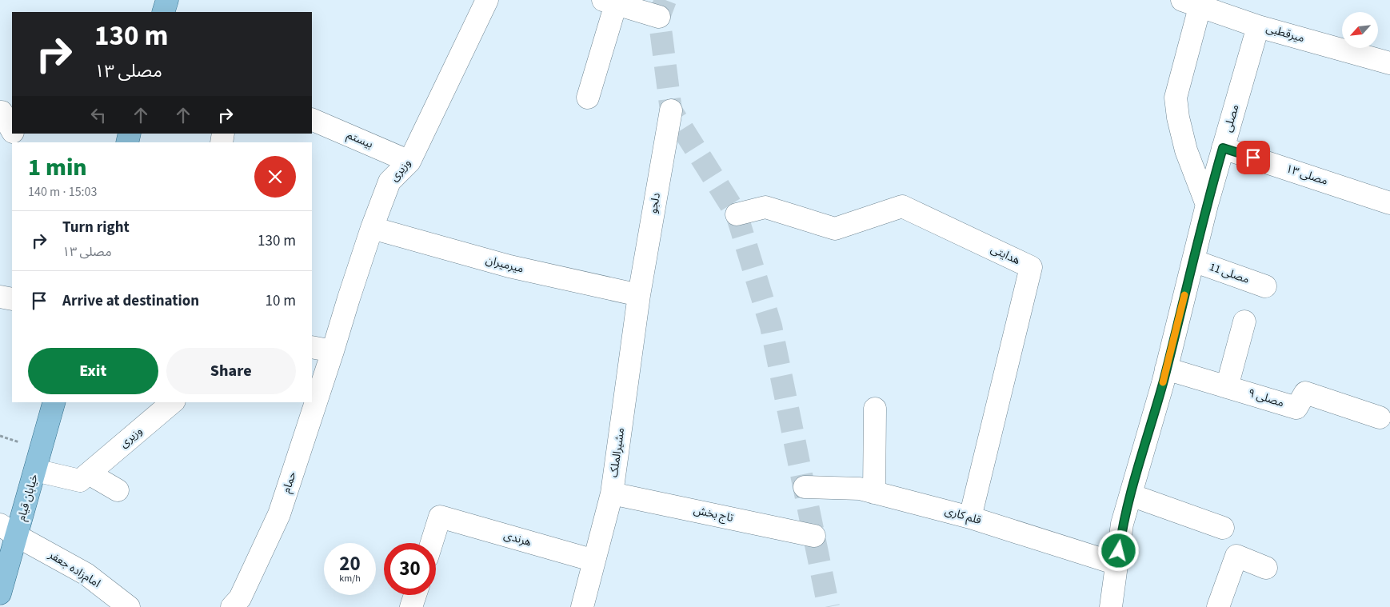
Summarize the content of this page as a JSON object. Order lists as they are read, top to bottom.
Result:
{
  "streets": {
    "main road": ["خیابان قیام"],
    "street": [
      "میرقطبی",
      "مصلی",
      "بیستم",
      "وزیری",
      "مصلی ۱۳",
      "دلجو",
      "هدایتی",
      "میرمیران",
      "مصلی 11",
      "مصلی ۹",
      "مشیرالملک",
      "حمام",
      "تاج بخش",
      "قلم کاری",
      "هرندی",
      "امام‌زاده جعفر"
    ]
  },
  "crossings": [
    ["میرقطبی", "مصلی"],
    ["مصلی", "مصلی ۱۳"],
    ["مصلی", "مصلی 11"],
    ["مصلی", "مصلی ۹"],
    ["مصلی", "قلم کاری"],
    ["بیستم", "وزیری"],
    ["وزیری", "میرمیران"],
    ["وزیری", "حمام"],
    ["وزیری", "خیابان قیام"],
    ["دلجو", "میرمیران"],
    ["دلجو", "مشیرالملک"],
    ["هدایتی", "قلم کاری"],
    ["میرمیران", "مشیرالملک"],
    ["مشیرالملک", "تاج بخش"],
    ["مشیرالملک", "هرندی"],
    ["خیابان قیام", "امام‌زاده جعفر"]
  ],
  "north": "bottom left",
  "page": {
    "turn": ["130 m", "مصلی ۱۳"],
    "heading": ["1 min", "140 m · 15:03"],
    "list": [
      {
        "name": "Turn right",
        "note": "مصلی ۱۳",
        "value": "130 m"
      },
      {
        "name": "Arrive at destination",
        "value": "10 m"
      }
    ],
    "buttons": ["Exit", "Share"],
    "speed": "20 km/h",
    "limit": "30"
  }
}
